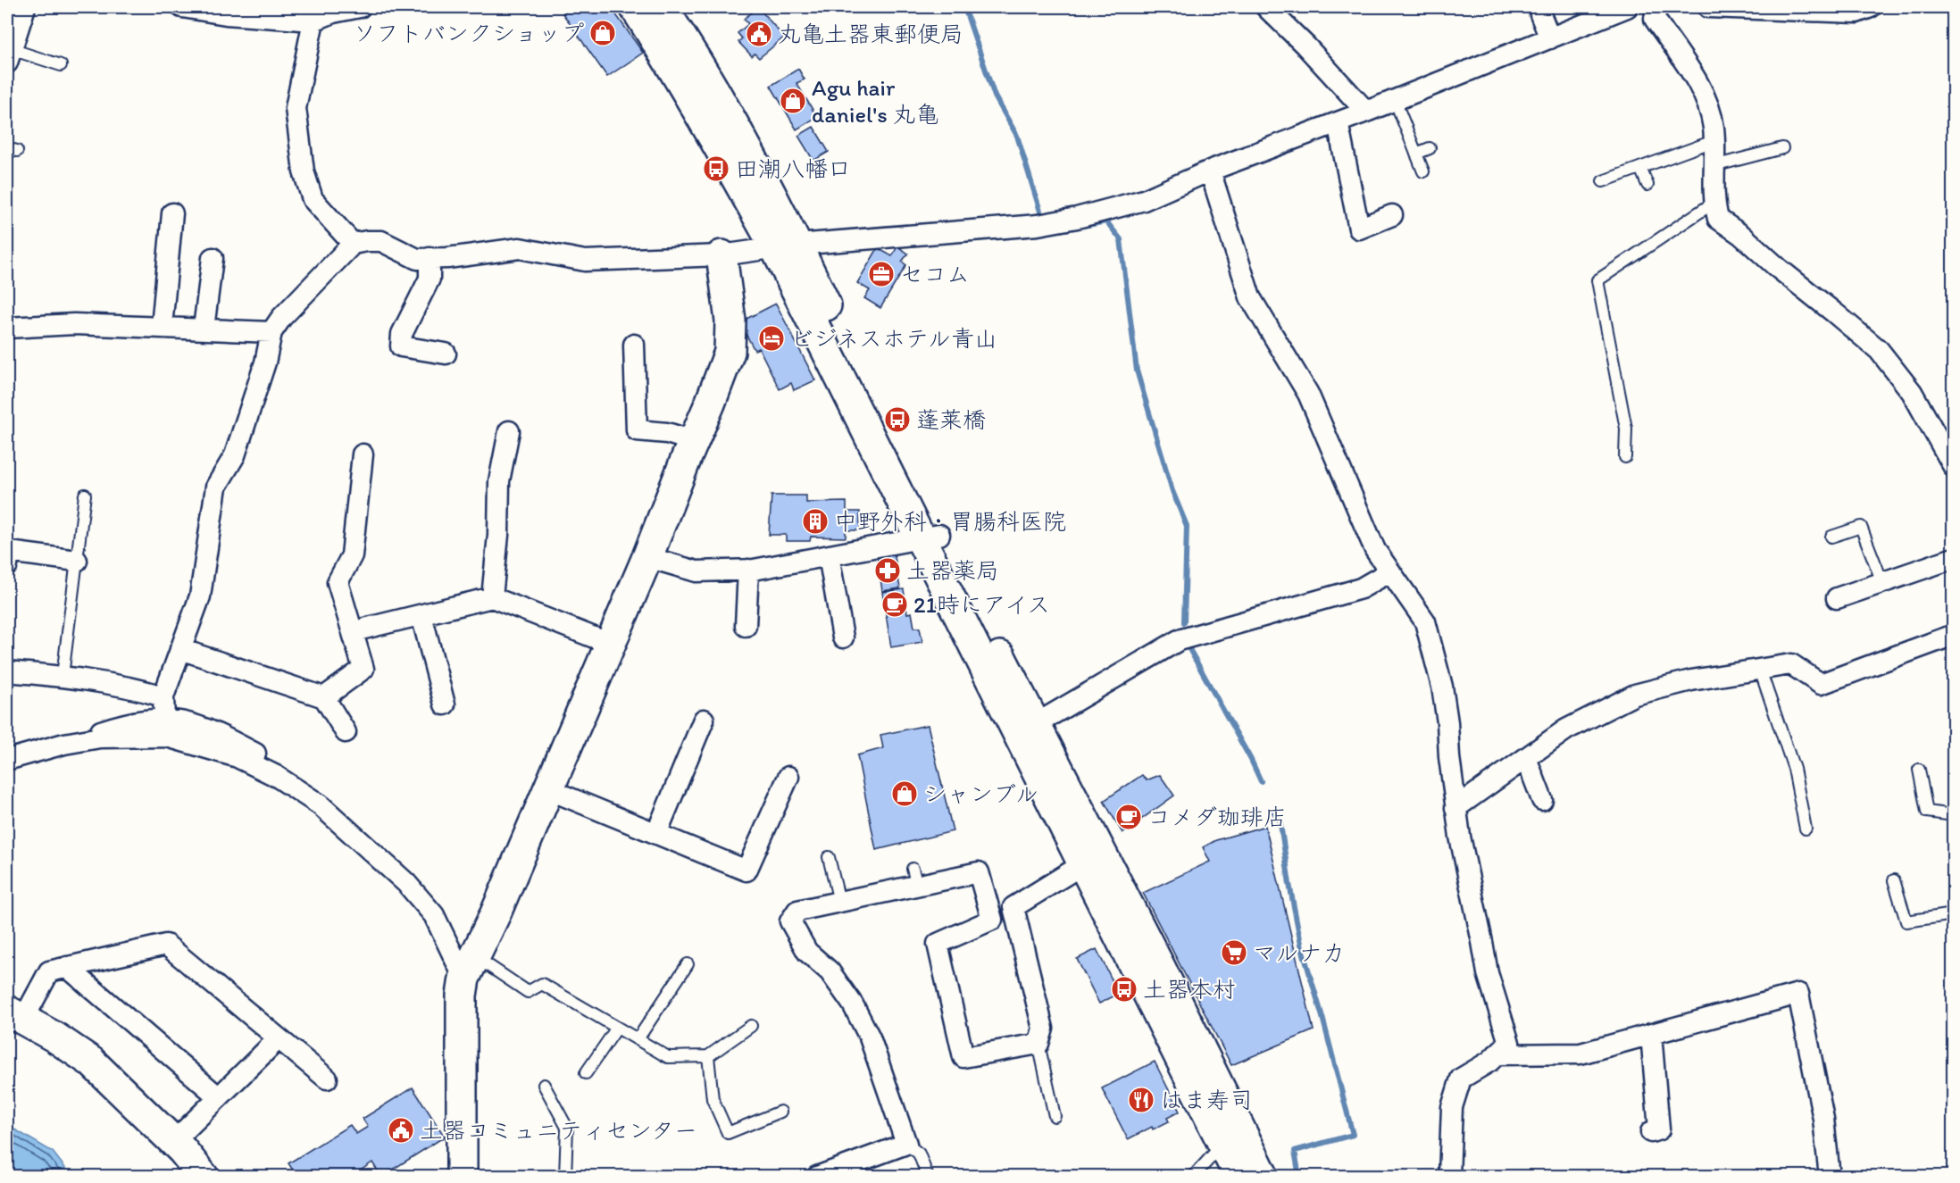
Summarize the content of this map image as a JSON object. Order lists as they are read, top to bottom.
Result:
{
  "places": {
    "shop": ["ソフトバンクショップ", "Agu hair daniel's 丸亀", "シャンブル"],
    "public building": ["丸亀土器東郵便局", "土器コミュニティセンター"],
    "bus stop": ["田潮八幡口", "蓬莱橋", "土器本村"],
    "office": ["セコム"],
    "hotel": ["ビジネスホテル青山"],
    "building": ["中野外科・胃腸科医院"],
    "pharmacy": ["土器薬局"],
    "cafe": ["21時にアイス", "コメダ珈琲店"],
    "supermarket": ["マルナカ"],
    "restaurant": ["はま寿司"]
  }
}
